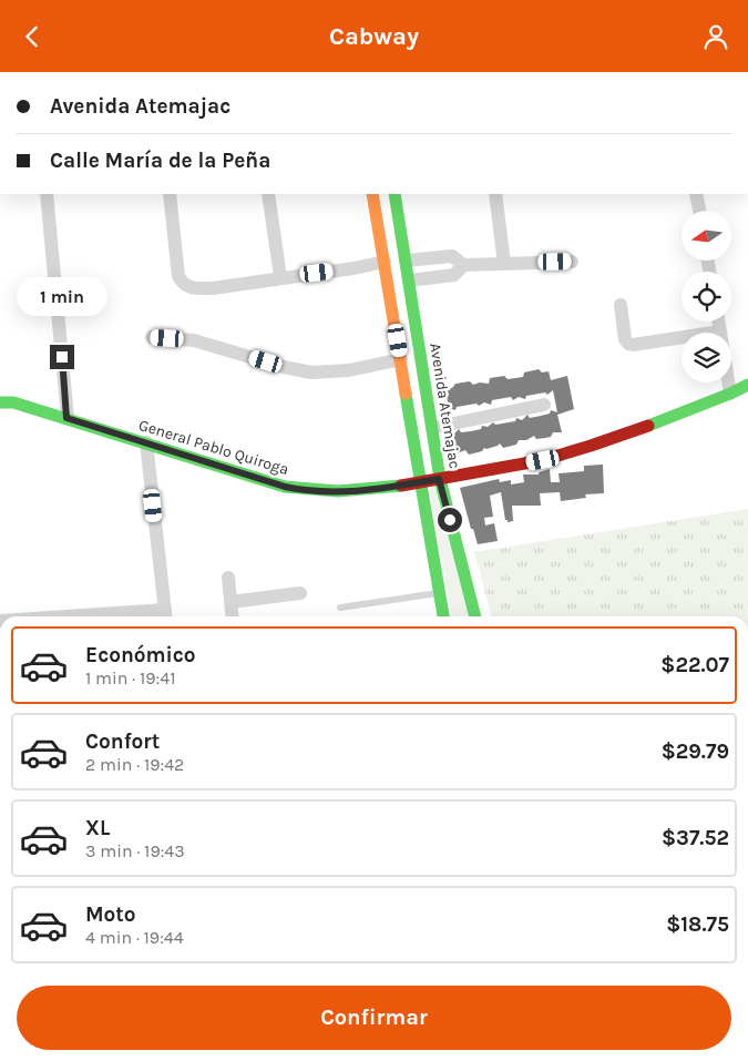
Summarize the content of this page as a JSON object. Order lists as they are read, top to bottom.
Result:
{
  "streets": {
    "main road": ["Avenida Atemajac", "General Pablo Quiroga"]
  },
  "crossings": [
    ["Avenida Atemajac", "General Pablo Quiroga"]
  ],
  "north": "left",
  "page": {
    "header": "Cabway",
    "banner": ["Avenida Atemajac", "Calle María de la Peña"],
    "bubble": "1 min",
    "list": [
      {
        "name": "Económico",
        "note": "1 min · 19:41",
        "value": "$22.07"
      },
      {
        "name": "Confort",
        "note": "2 min · 19:42",
        "value": "$29.79"
      },
      {
        "name": "XL",
        "note": "3 min · 19:43",
        "value": "$37.52"
      },
      {
        "name": "Moto",
        "note": "4 min · 19:44",
        "value": "$18.75"
      }
    ],
    "buttons": "Confirmar"
  }
}
